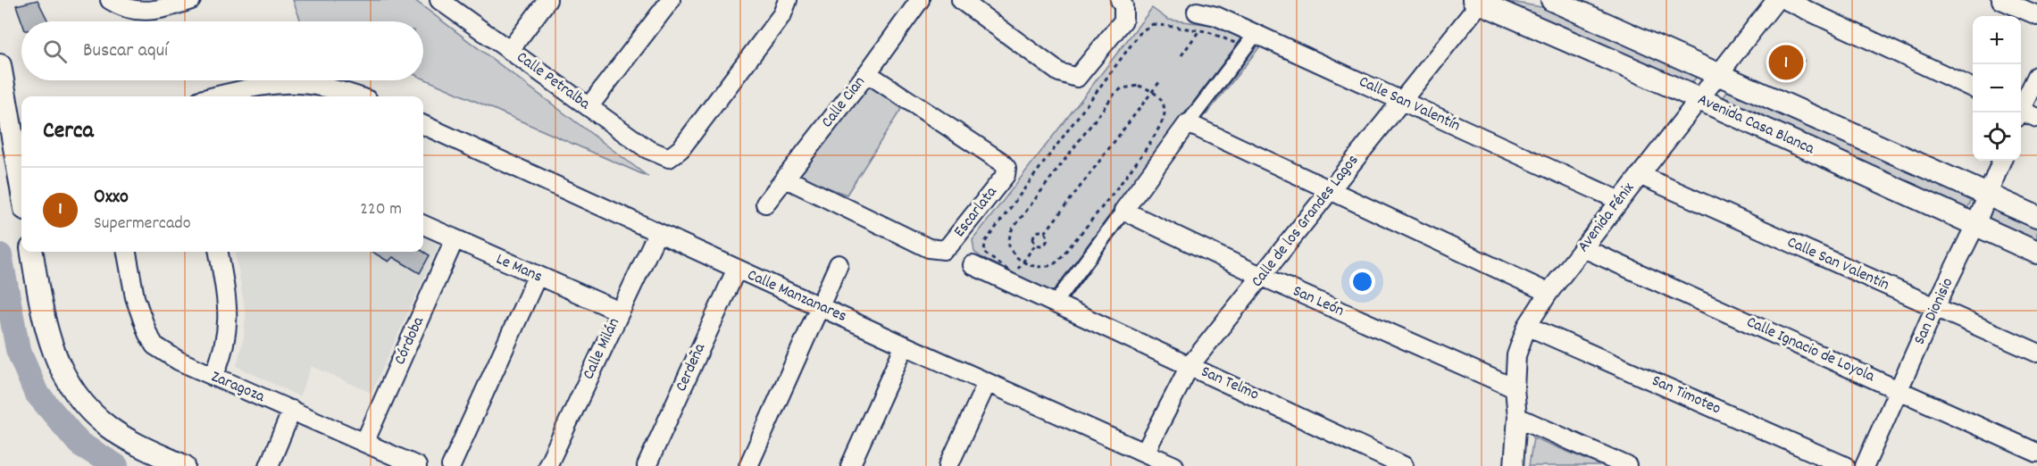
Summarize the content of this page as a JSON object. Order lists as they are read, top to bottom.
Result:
{
  "streets": {
    "street": [
      "Calle Petralba",
      "Calle Cian",
      "Calle San Valentín",
      "Avenida Casa Blanca",
      "Escarlata",
      "Avenida Fénix",
      "Calle de los Grandes Lagos",
      "Le Mans",
      "Calle Manzanares",
      "San León",
      "San Dionisio",
      "Córdoba",
      "Calle Milán",
      "Calle Ignacio de Loyola",
      "Cerdeña",
      "San Telmo",
      "Zaragoza",
      "San Timoteo"
    ]
  },
  "crossings": [
    ["Calle Cian", "Escarlata"],
    ["Calle San Valentín", "Avenida Fénix"],
    ["Calle San Valentín", "Calle de los Grandes Lagos"],
    ["Calle San Valentín", "San Dionisio"],
    ["Avenida Casa Blanca", "Avenida Fénix"],
    ["Avenida Casa Blanca", "Calle de los Grandes Lagos"],
    ["Avenida Casa Blanca", "San Dionisio"],
    ["Avenida Fénix", "San León"],
    ["Avenida Fénix", "Calle Ignacio de Loyola"],
    ["Avenida Fénix", "San Timoteo"],
    ["Calle de los Grandes Lagos", "Calle Manzanares"],
    ["Calle de los Grandes Lagos", "San León"],
    ["Calle de los Grandes Lagos", "San Telmo"],
    ["Le Mans", "Córdoba"],
    ["Le Mans", "Calle Milán"],
    ["Calle Manzanares", "Calle Milán"],
    ["Calle Manzanares", "Cerdeña"],
    ["San Dionisio", "Calle Ignacio de Loyola"],
    ["Córdoba", "Zaragoza"]
  ],
  "page": {
    "map_buttons": ["+", "−"],
    "search": "Buscar aquí",
    "pins": "1",
    "heading": "Cerca",
    "list": [
      {
        "mark": "1",
        "name": "Oxxo",
        "note": "Supermercado",
        "value": "220 m"
      }
    ]
  }
}
